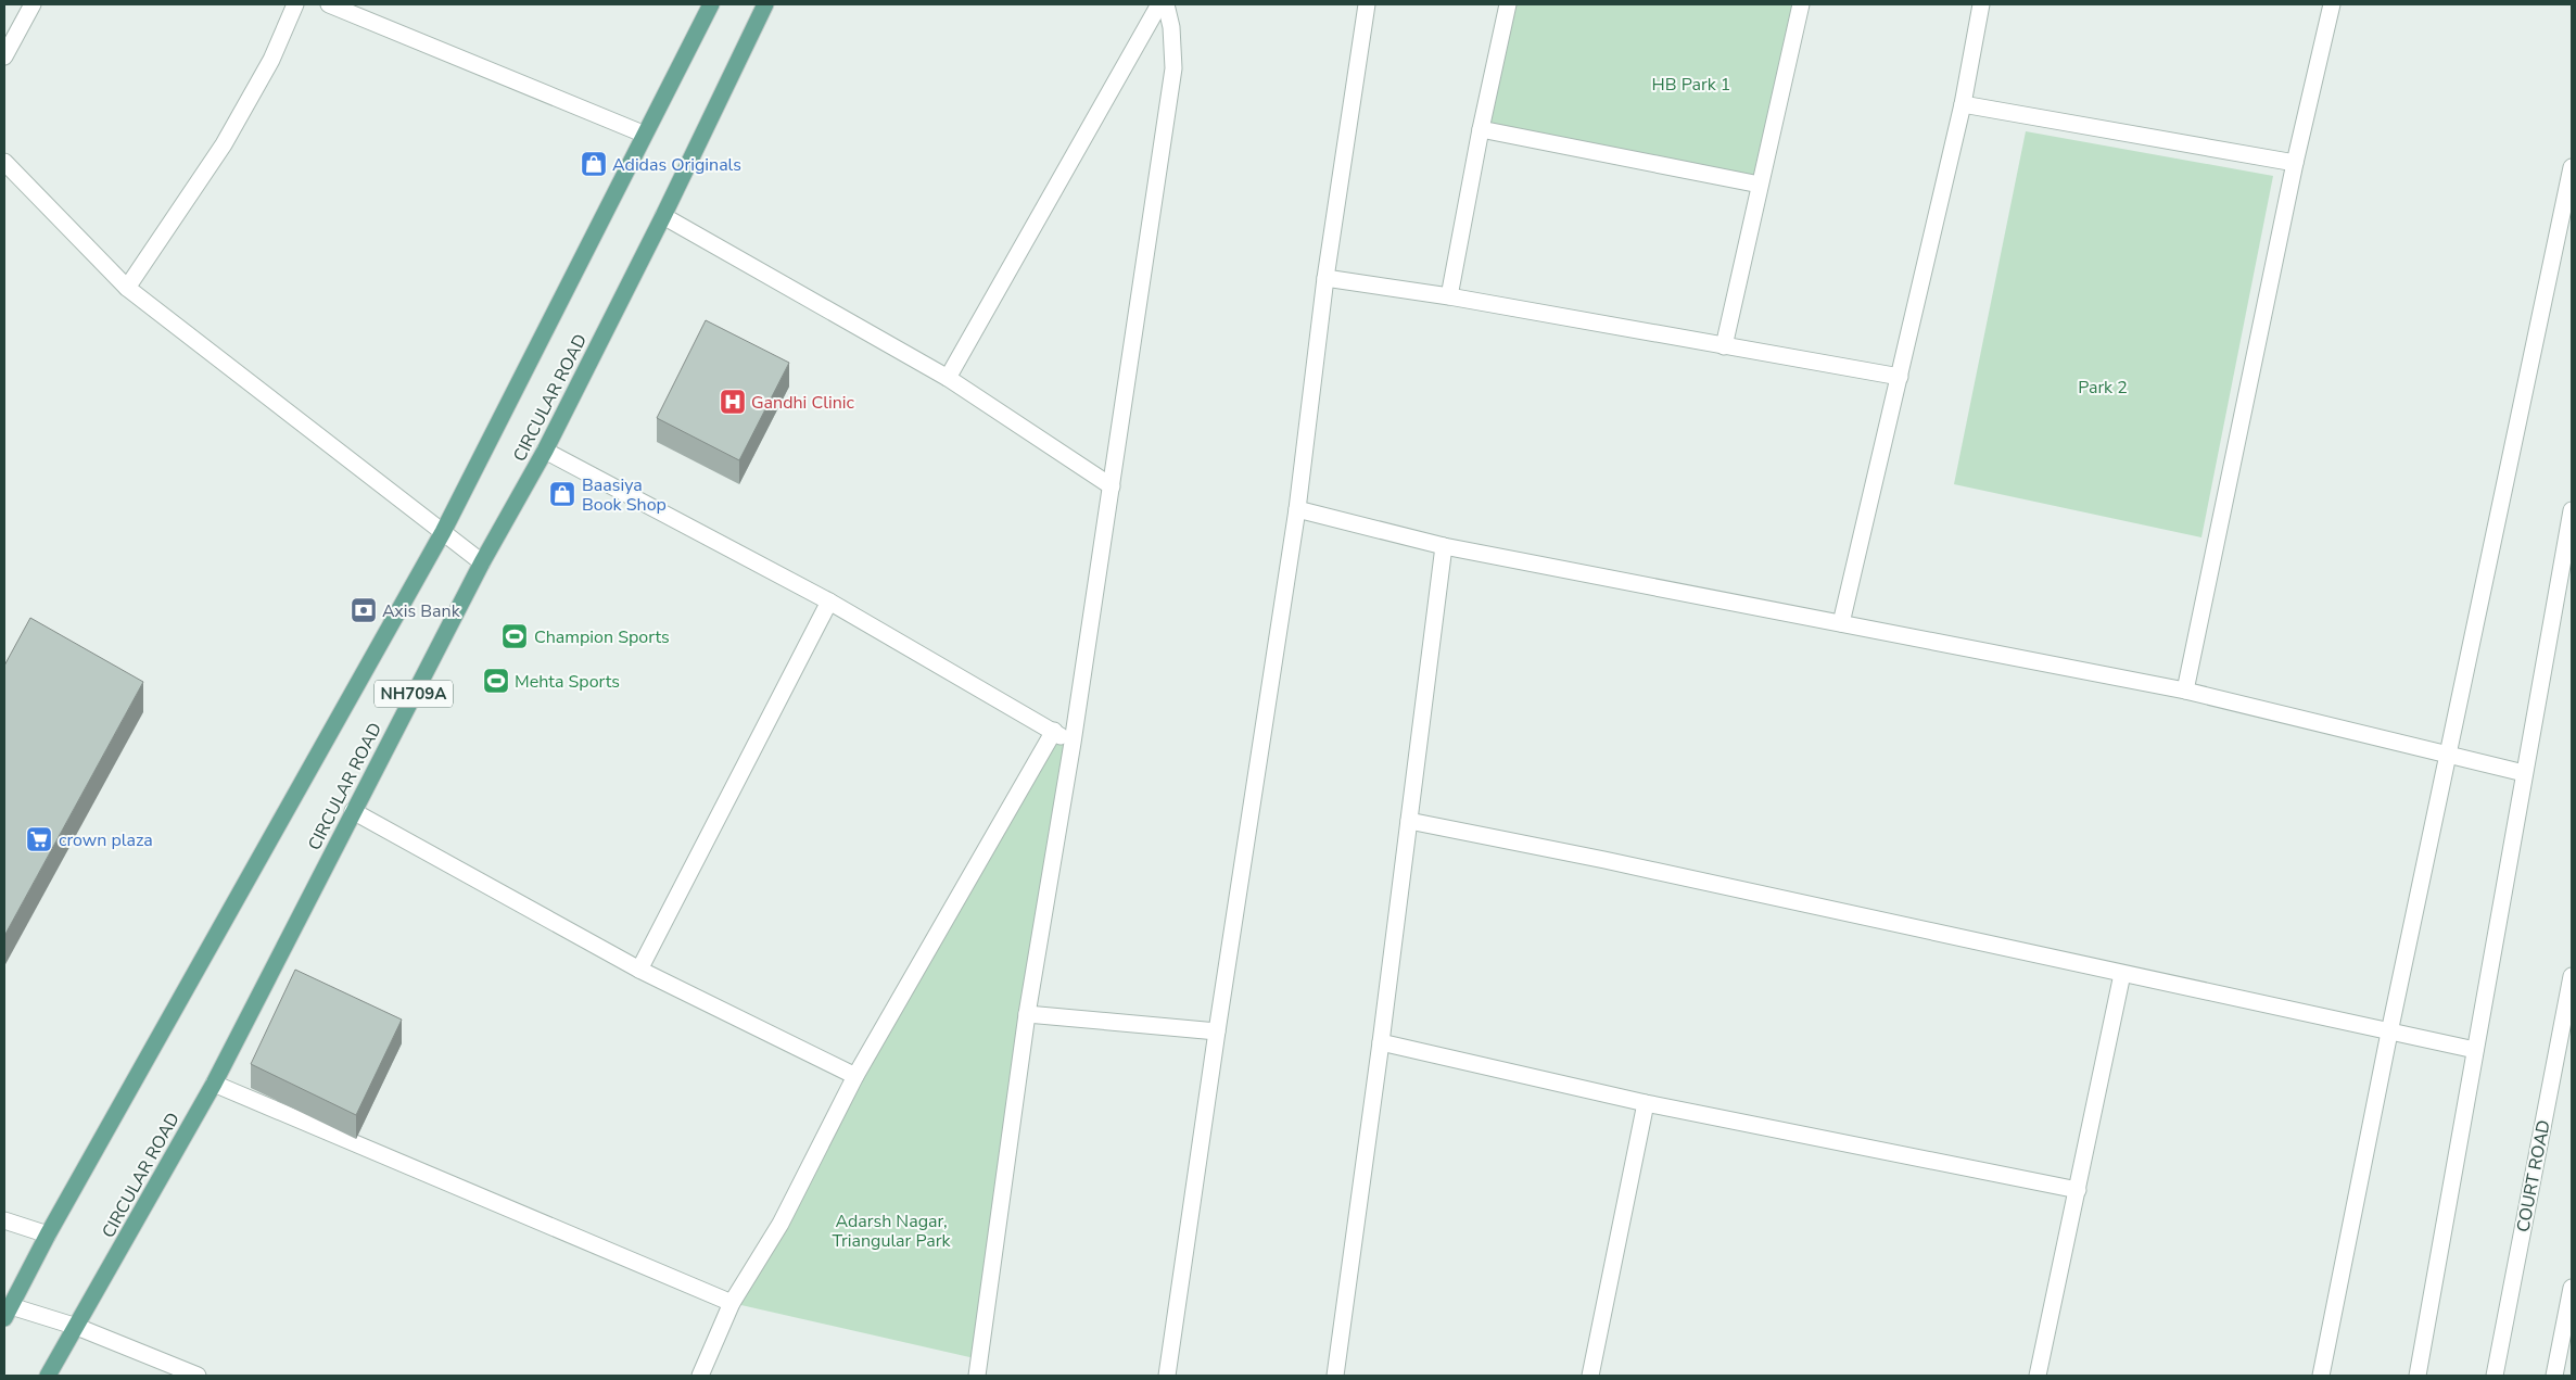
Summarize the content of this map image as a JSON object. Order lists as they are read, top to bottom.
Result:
{
  "streets": {
    "main road": ["CIRCULAR ROAD", "NH709A"],
    "street": ["COURT ROAD"]
  },
  "parks": ["HB Park 1", "Park 2", "Adarsh Nagar, Triangular Park"],
  "places": {
    "shop": ["Adidas Originals", "Baasiya Book Shop"],
    "hospital": ["Gandhi Clinic"],
    "bank": ["Axis Bank"],
    "sports": ["Champion Sports", "Mehta Sports"],
    "supermarket": ["crown plaza"]
  }
}
